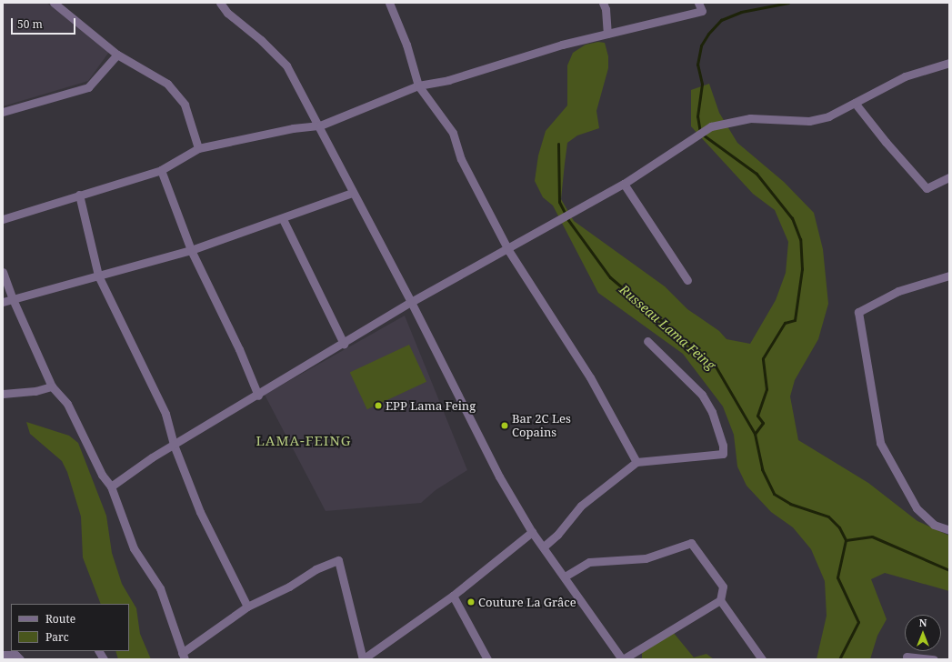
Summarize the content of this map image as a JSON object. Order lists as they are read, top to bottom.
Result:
{
  "districts": ["LAMA-FEING"],
  "water": ["Russeau Lama Feing"],
  "places": ["EPP Lama Feing", "Bar 2C Les Copains", "Couture La Grâce"],
  "legend": ["Route", "Parc"],
  "scale_bar": "50 m",
  "north": "top"
}
